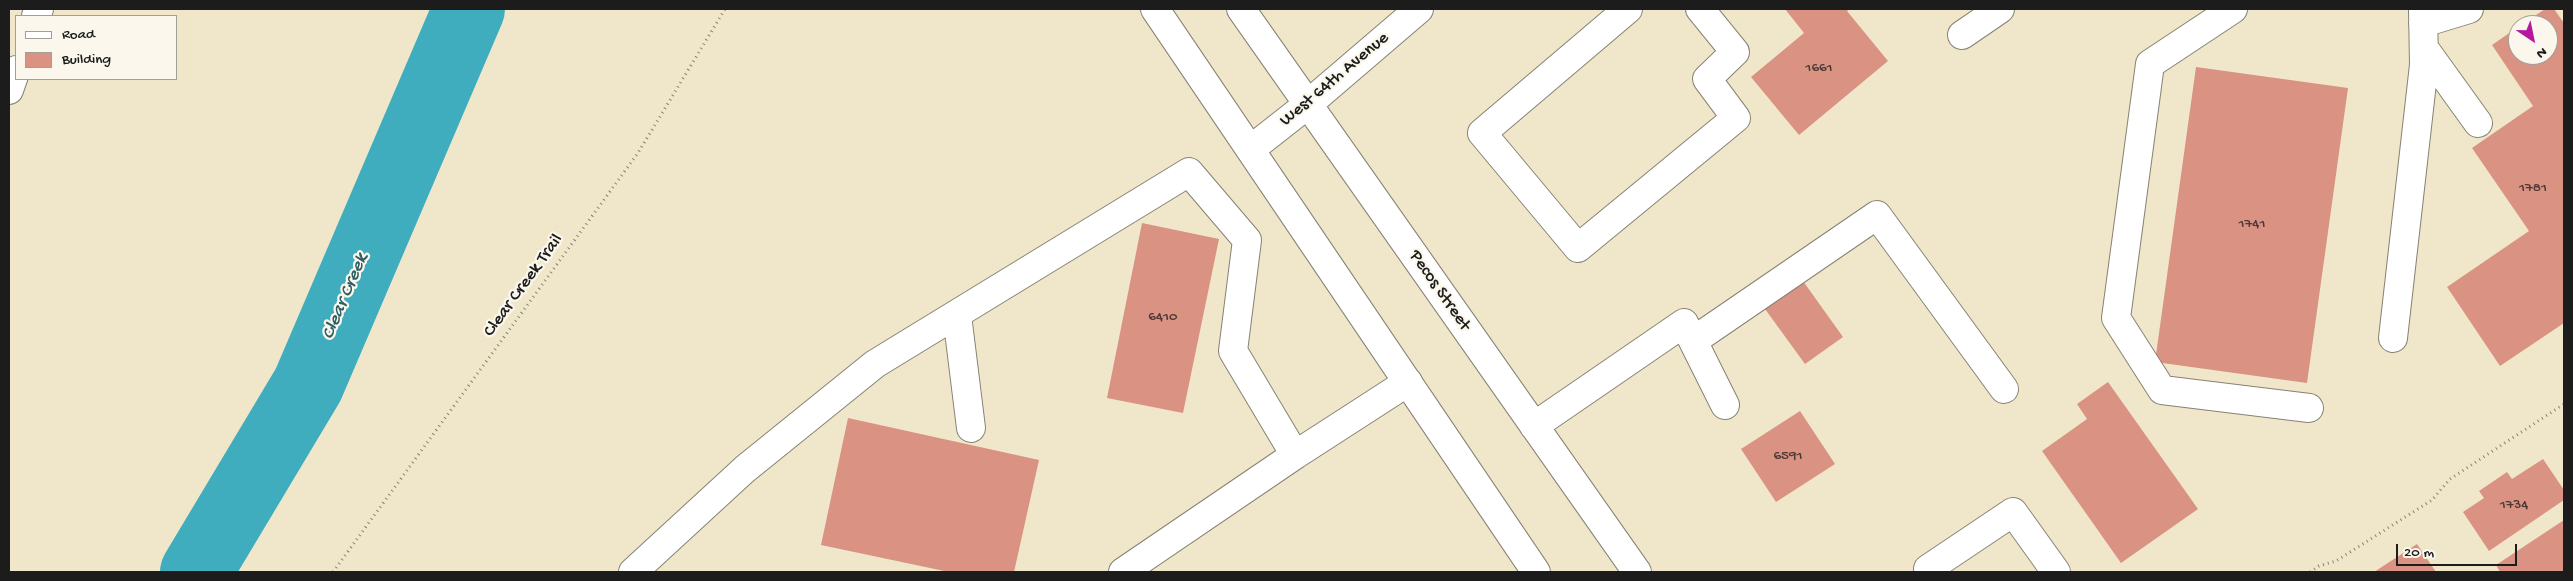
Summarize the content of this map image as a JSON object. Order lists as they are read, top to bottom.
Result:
{
  "streets": {
    "main road": ["West 64th Avenue", "Pecos Street"],
    "path": ["Clear Creek Trail"]
  },
  "crossings": [
    ["West 64th Avenue", "Pecos Street"]
  ],
  "water": ["Clear Creek"],
  "house_numbers": [
    "1661",
    "1781",
    "1741",
    "6410",
    "6591",
    "1734"
  ],
  "legend": ["Road", "Building"],
  "scale_bar": "20 m",
  "north": "bottom right"
}
